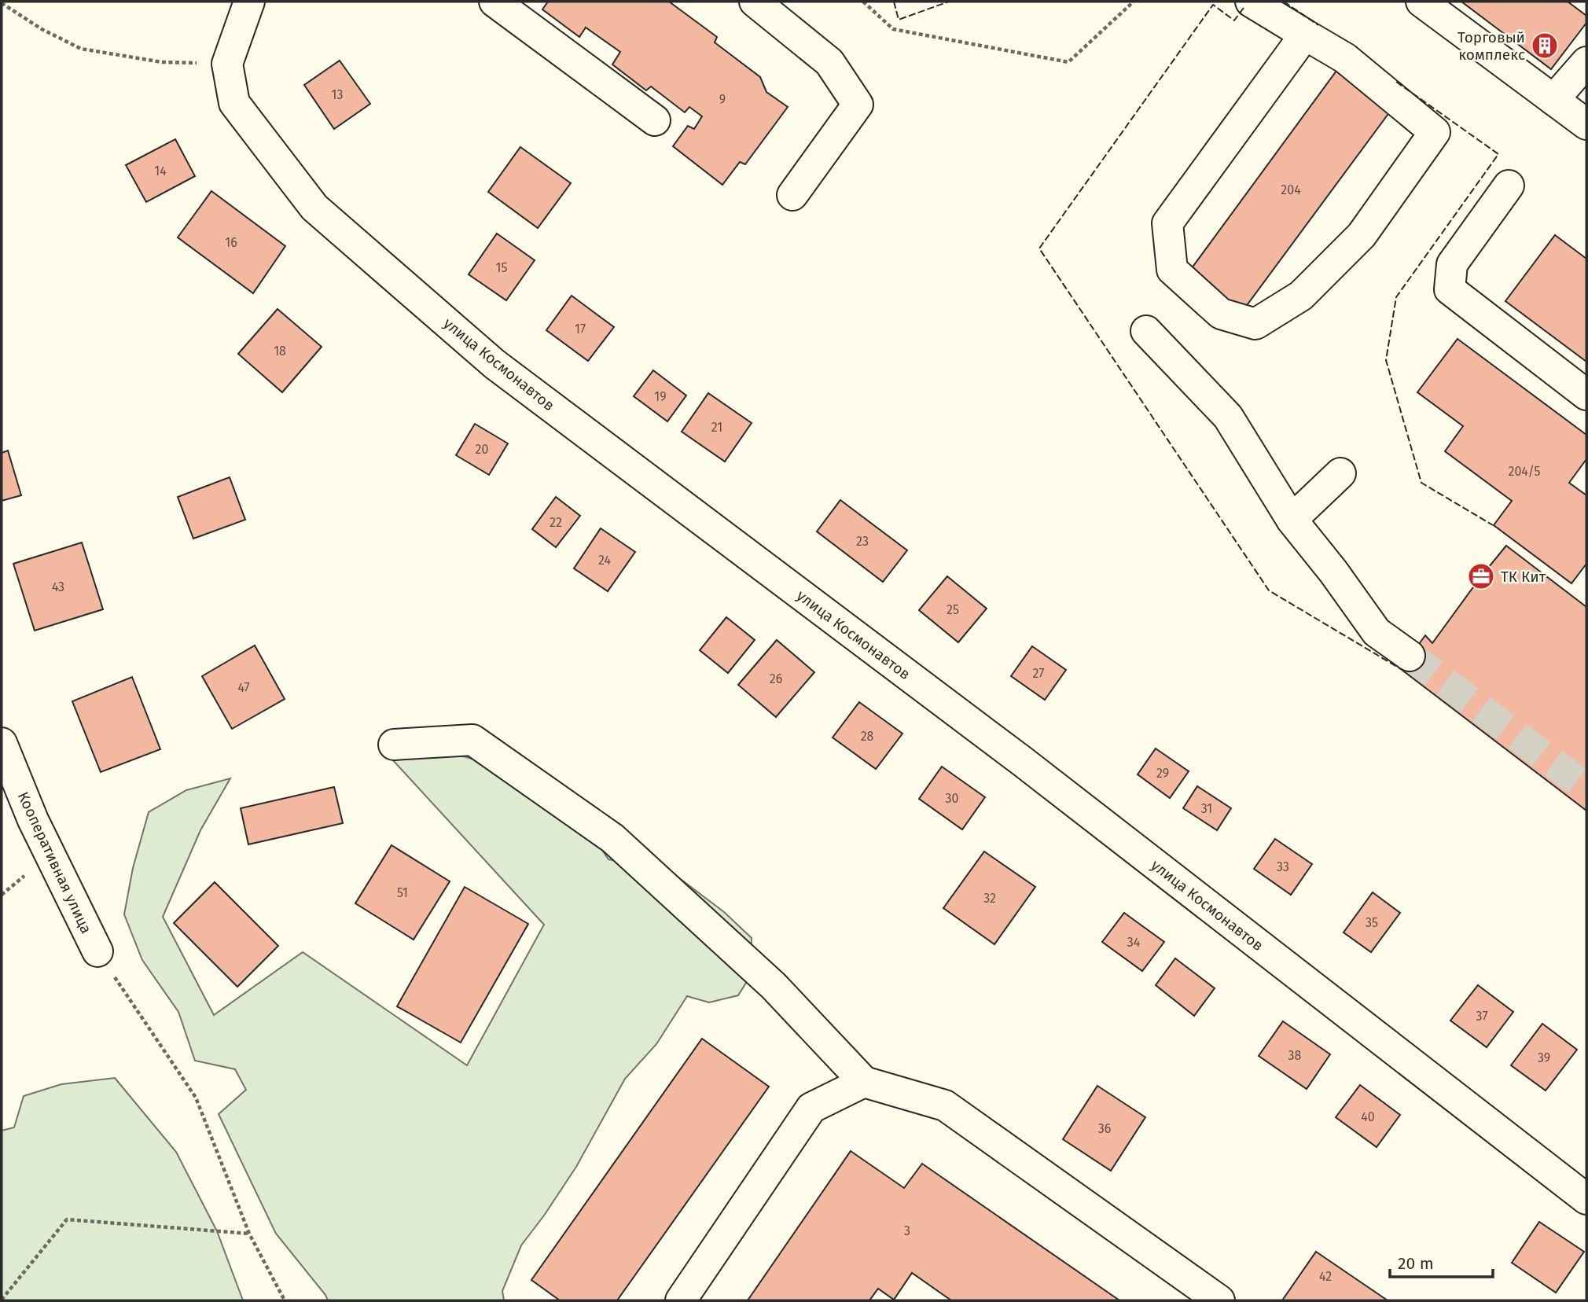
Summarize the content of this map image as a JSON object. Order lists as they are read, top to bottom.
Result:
{
  "streets": {
    "street": ["улица Космонавтов", "Кооперативная улица"]
  },
  "places": {
    "building": ["Торговый комплекс"],
    "office": ["ТК Кит"]
  },
  "house_numbers": [
    "13",
    "9",
    "14",
    "204",
    "16",
    "15",
    "17",
    "18",
    "19",
    "21",
    "20",
    "204/5",
    "22",
    "23",
    "24",
    "43",
    "25",
    "27",
    "26",
    "47",
    "28",
    "29",
    "30",
    "31",
    "33",
    "51",
    "32",
    "35",
    "34",
    "37",
    "38",
    "39",
    "40",
    "36",
    "3",
    "42"
  ],
  "scale_bar": "20 m"
}
